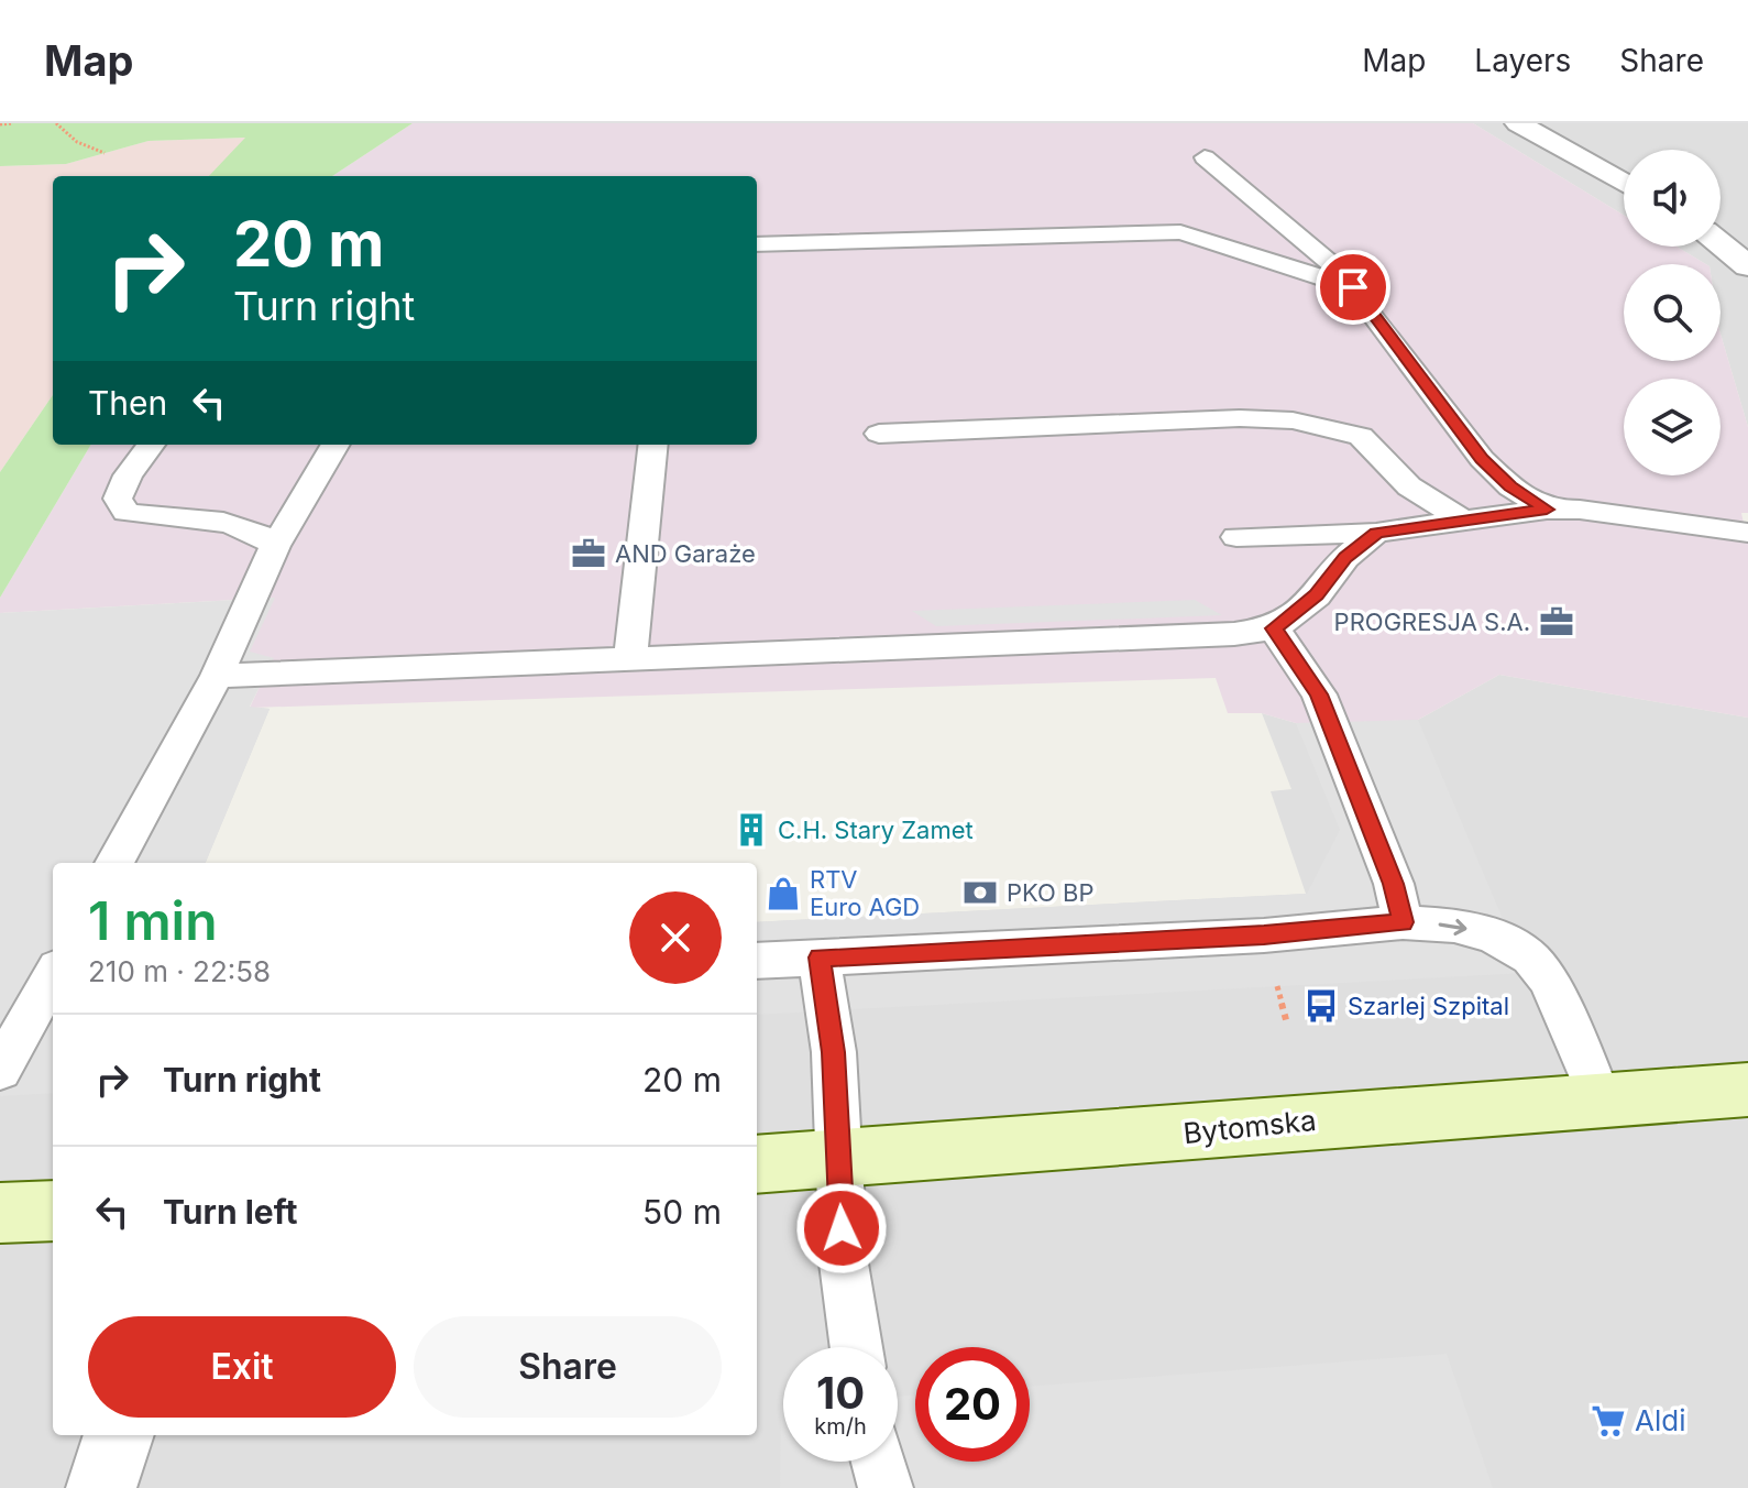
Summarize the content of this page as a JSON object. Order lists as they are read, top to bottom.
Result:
{
  "streets": {
    "street": ["Bytomska"]
  },
  "places": {
    "office": ["AND Garaże", "PROGRESJA S.A."],
    "building": ["C.H. Stary Zamet"],
    "bank": ["PKO BP"],
    "shop": ["RTV Euro AGD"],
    "bus stop": ["Szarlej Szpital"],
    "supermarket": ["Aldi"]
  },
  "page": {
    "header": "Map",
    "nav": ["Map", "Layers", "Share"],
    "turn": ["20 m", "Turn right"],
    "then": "Then",
    "heading": ["1 min", "210 m · 22:58"],
    "list": [
      {
        "name": "Turn right",
        "value": "20 m"
      },
      {
        "name": "Turn left",
        "value": "50 m"
      }
    ],
    "buttons": ["Exit", "Share"],
    "speed": "10 km/h",
    "limit": "20"
  }
}
